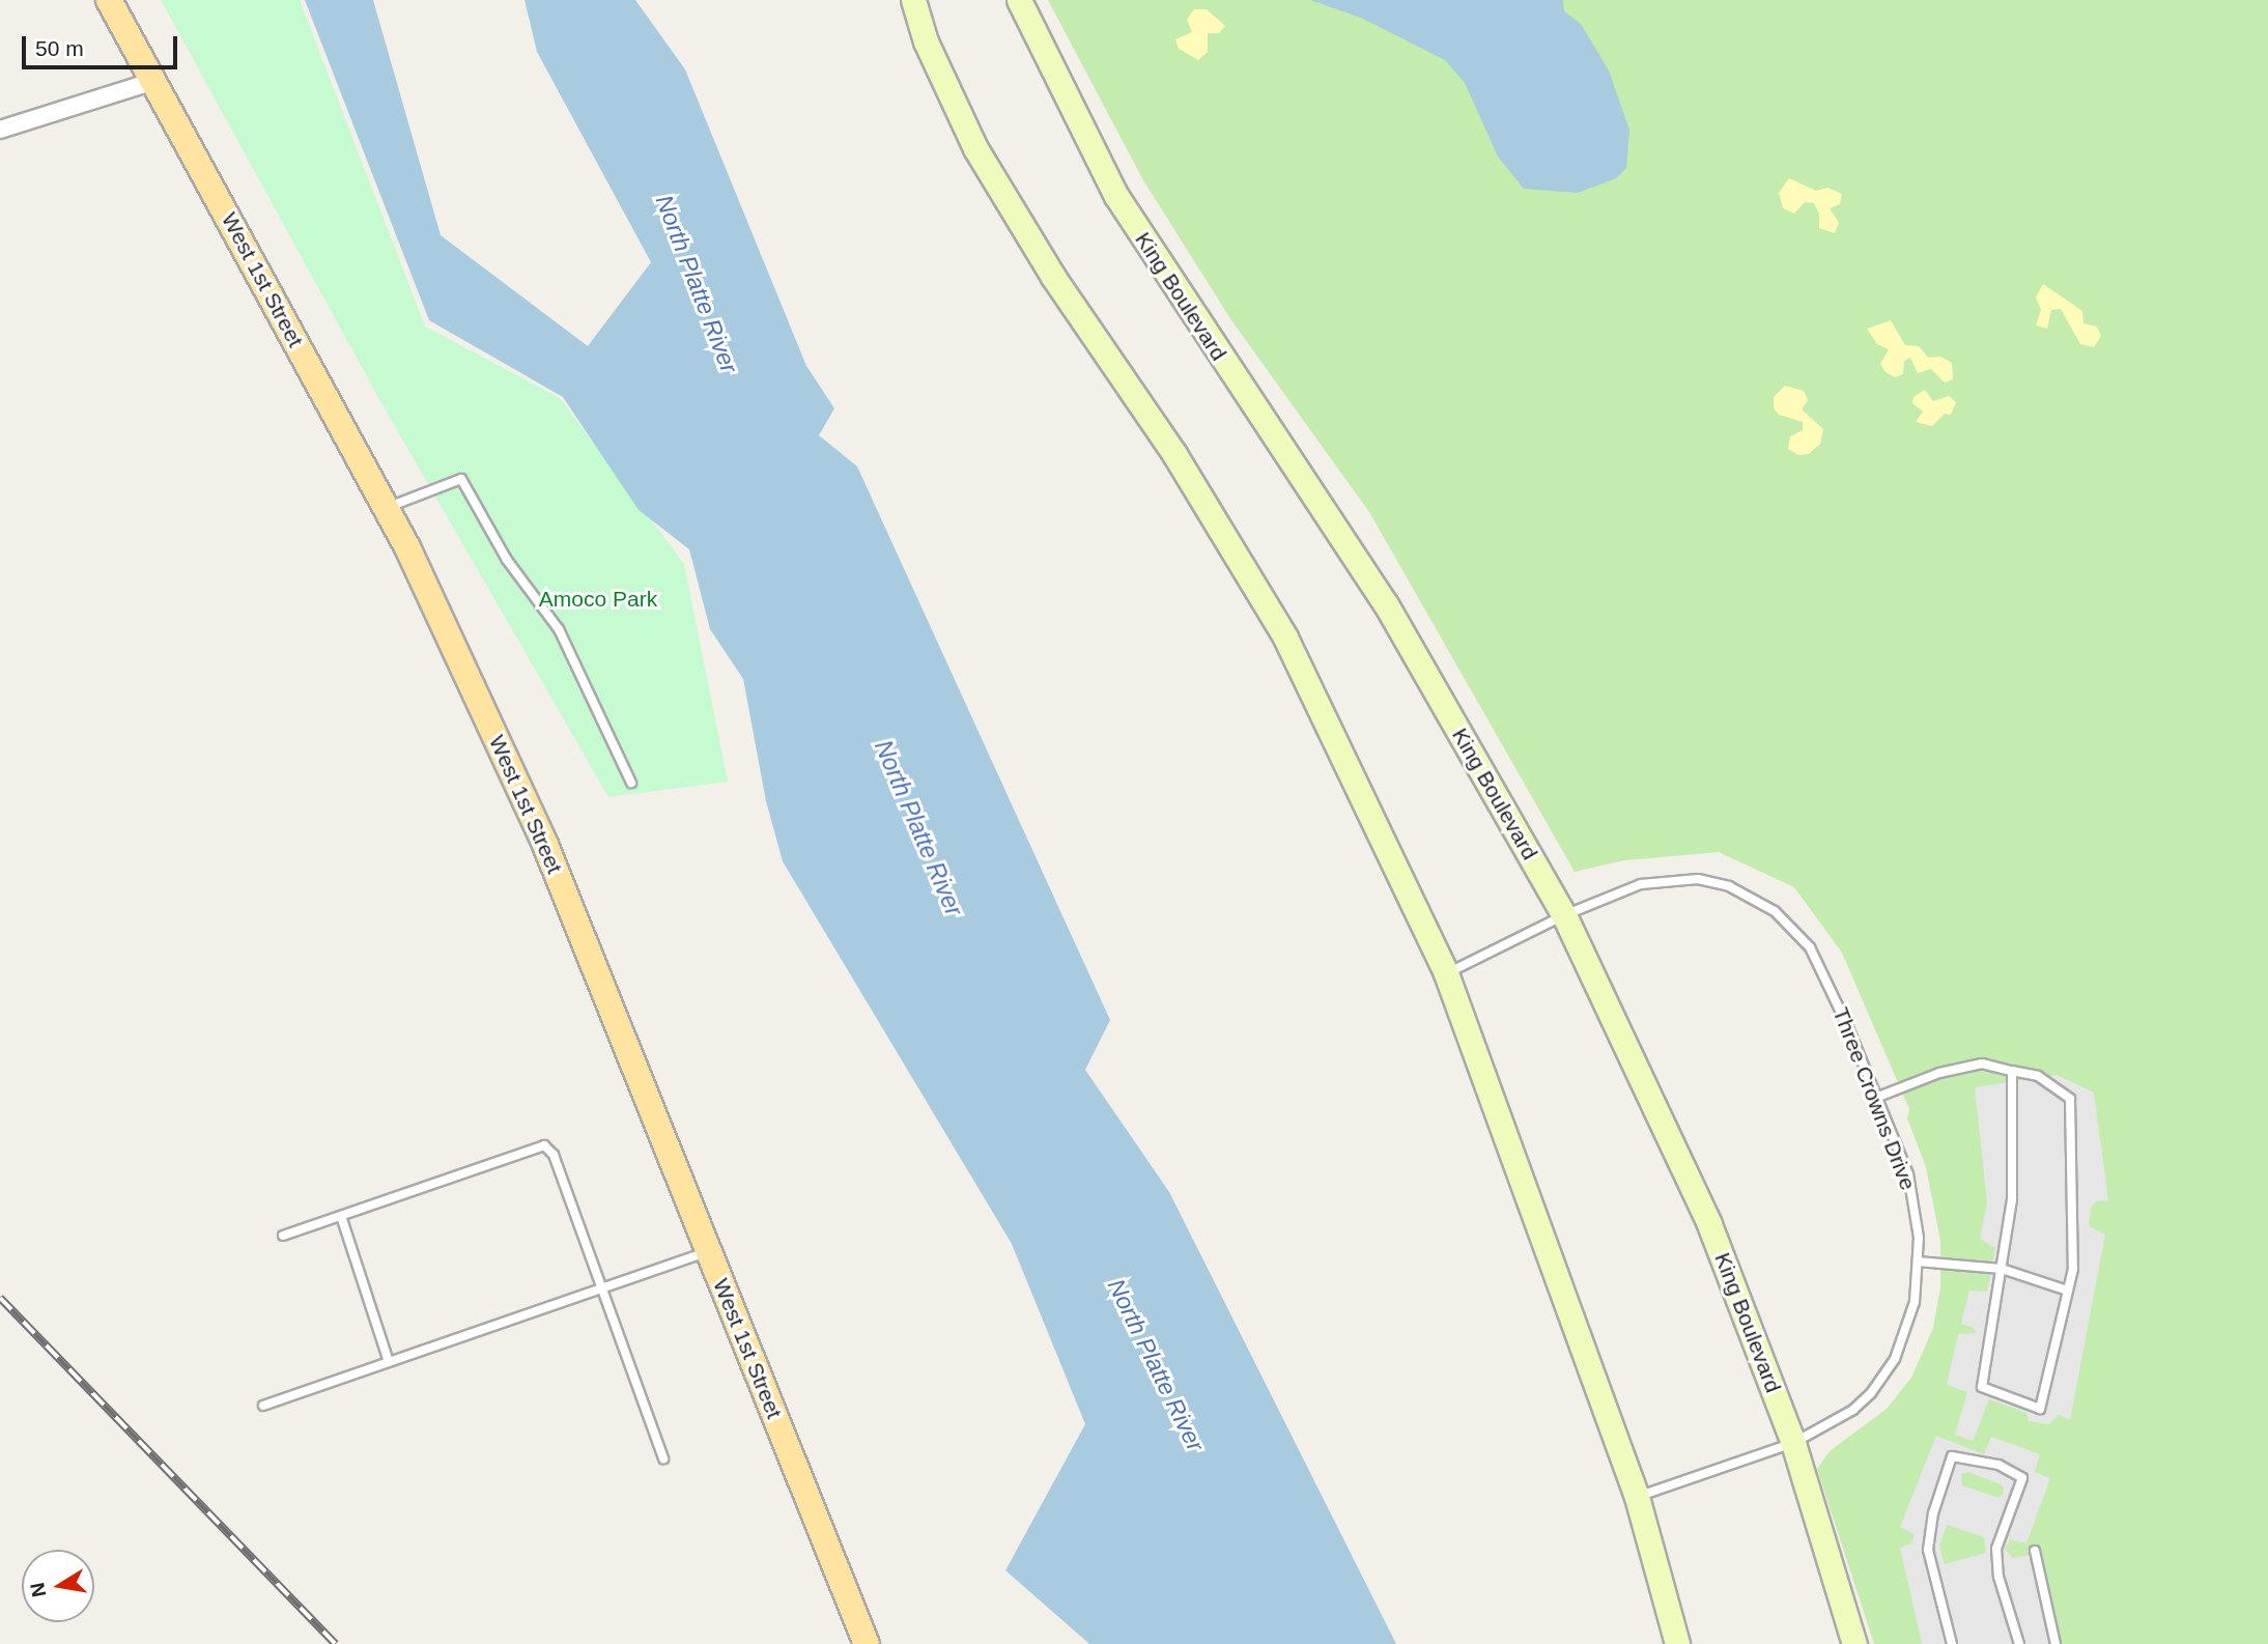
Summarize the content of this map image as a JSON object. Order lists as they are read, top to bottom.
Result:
{
  "streets": {
    "main road": ["West 1st Street"],
    "street": ["King Boulevard"],
    "lane": ["Three Crowns Drive"]
  },
  "crossings": [
    ["King Boulevard", "Three Crowns Drive"]
  ],
  "water": ["North Platte River"],
  "parks": ["Amoco Park"],
  "scale_bar": "50 m",
  "north": "left"
}
